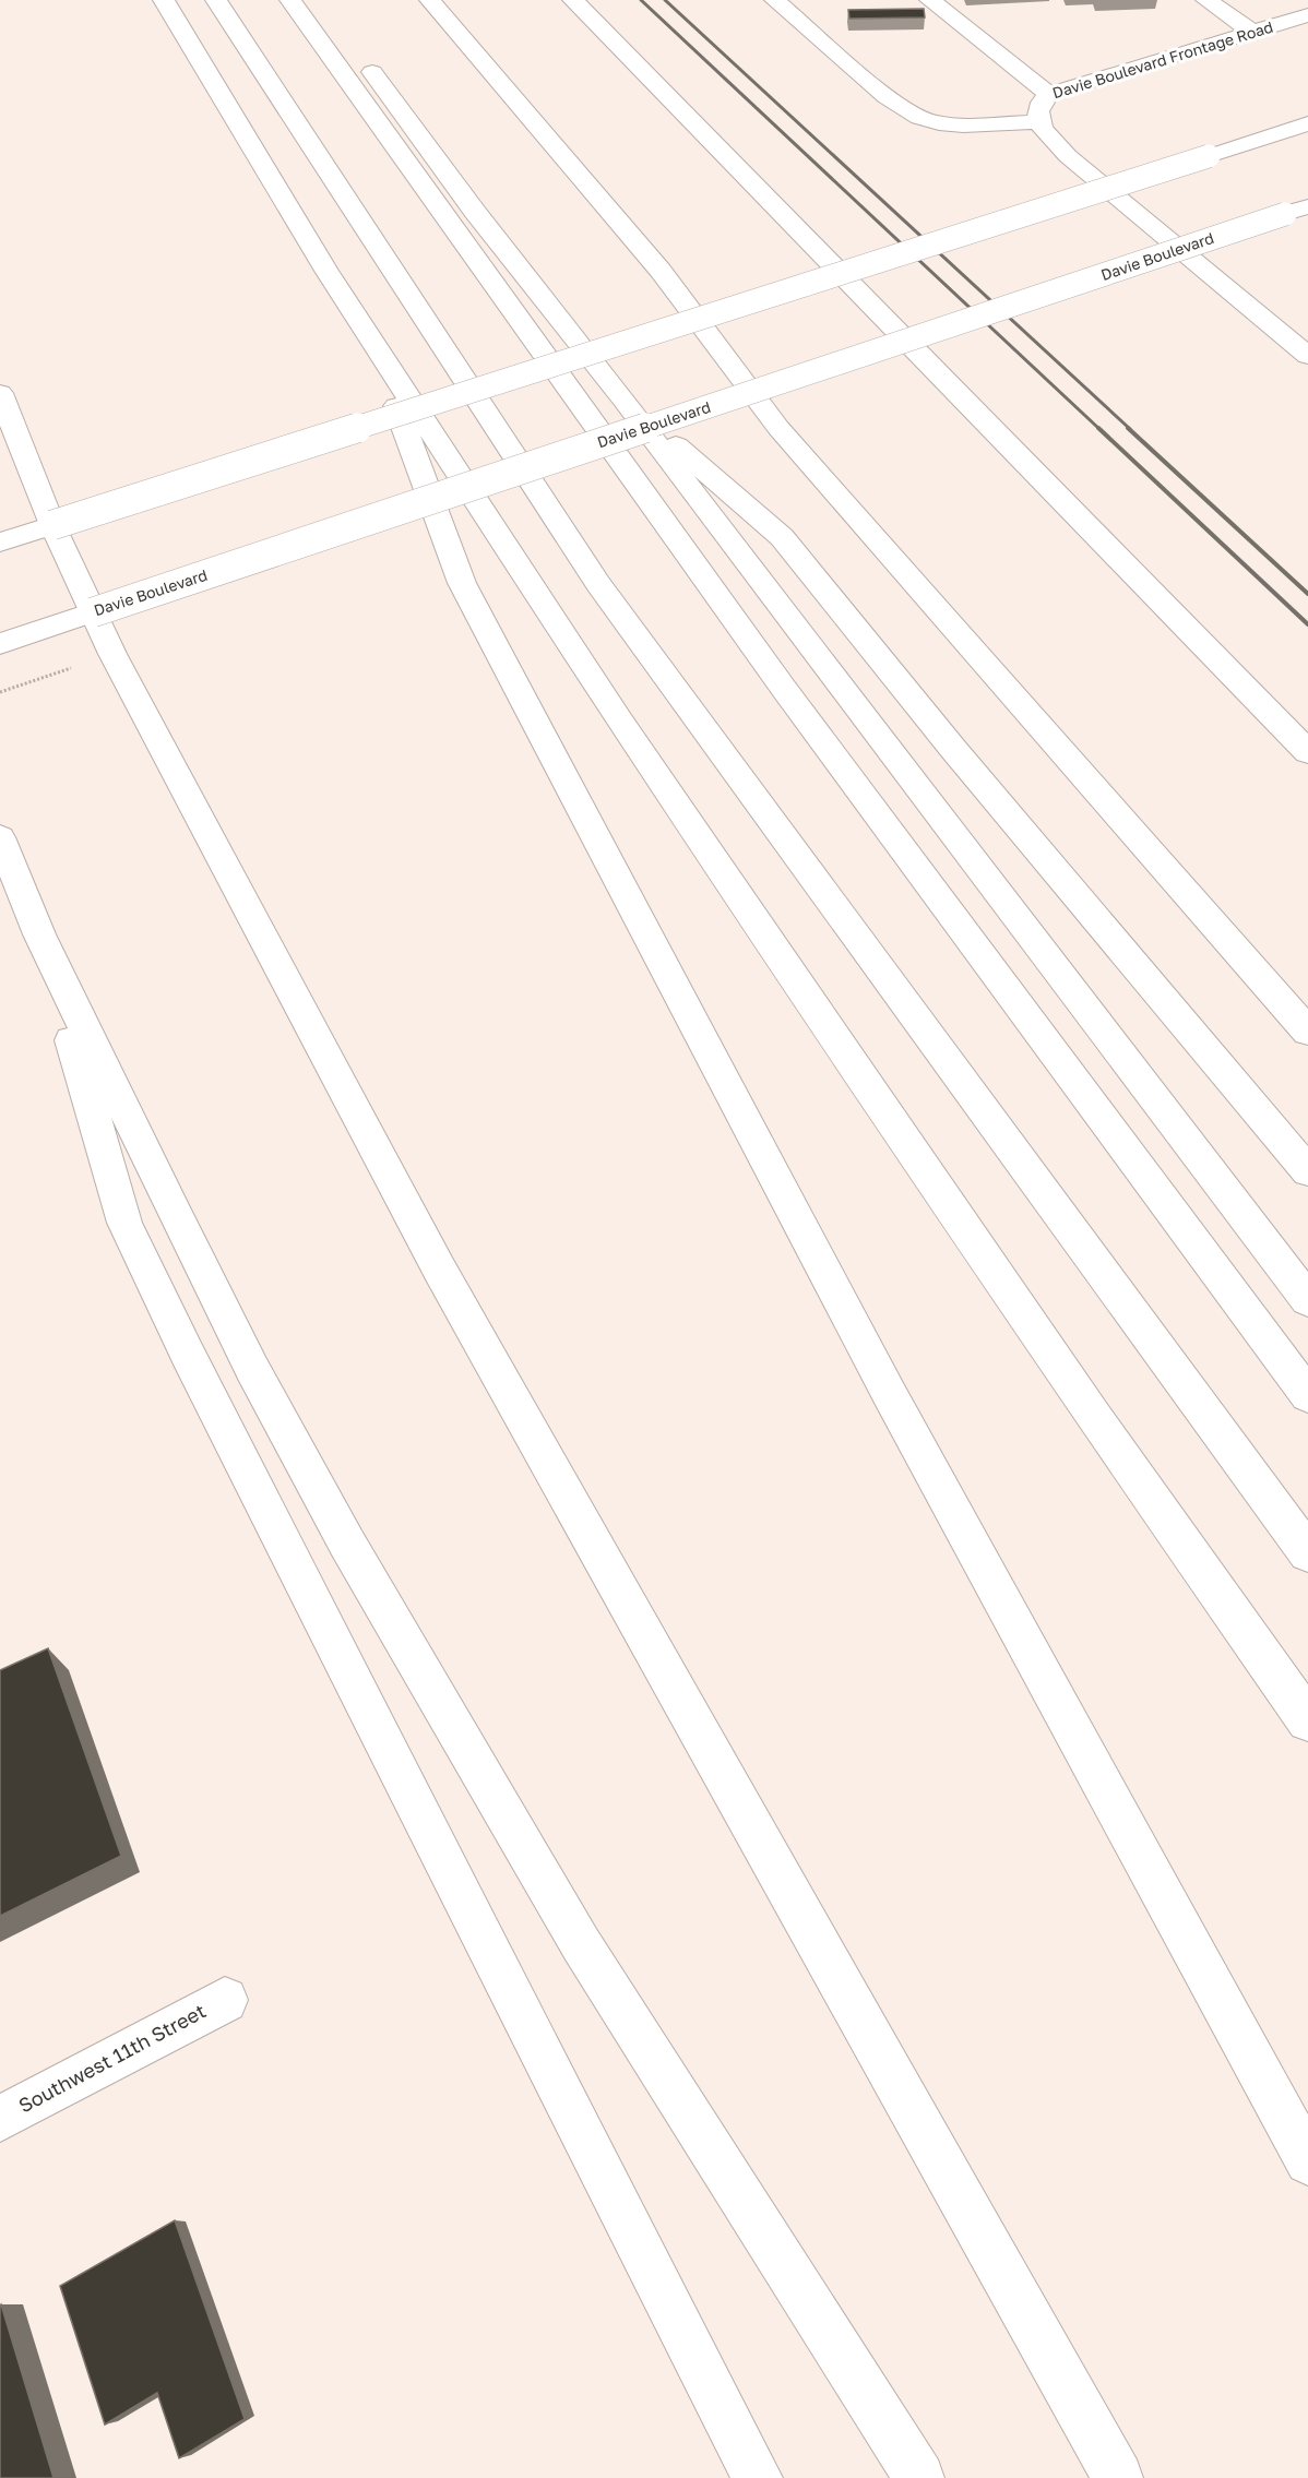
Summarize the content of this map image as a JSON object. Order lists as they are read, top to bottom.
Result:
{
  "streets": {
    "main road": ["Davie Boulevard Frontage Road", "Davie Boulevard", "Southwest 11th Street"]
  }
}
